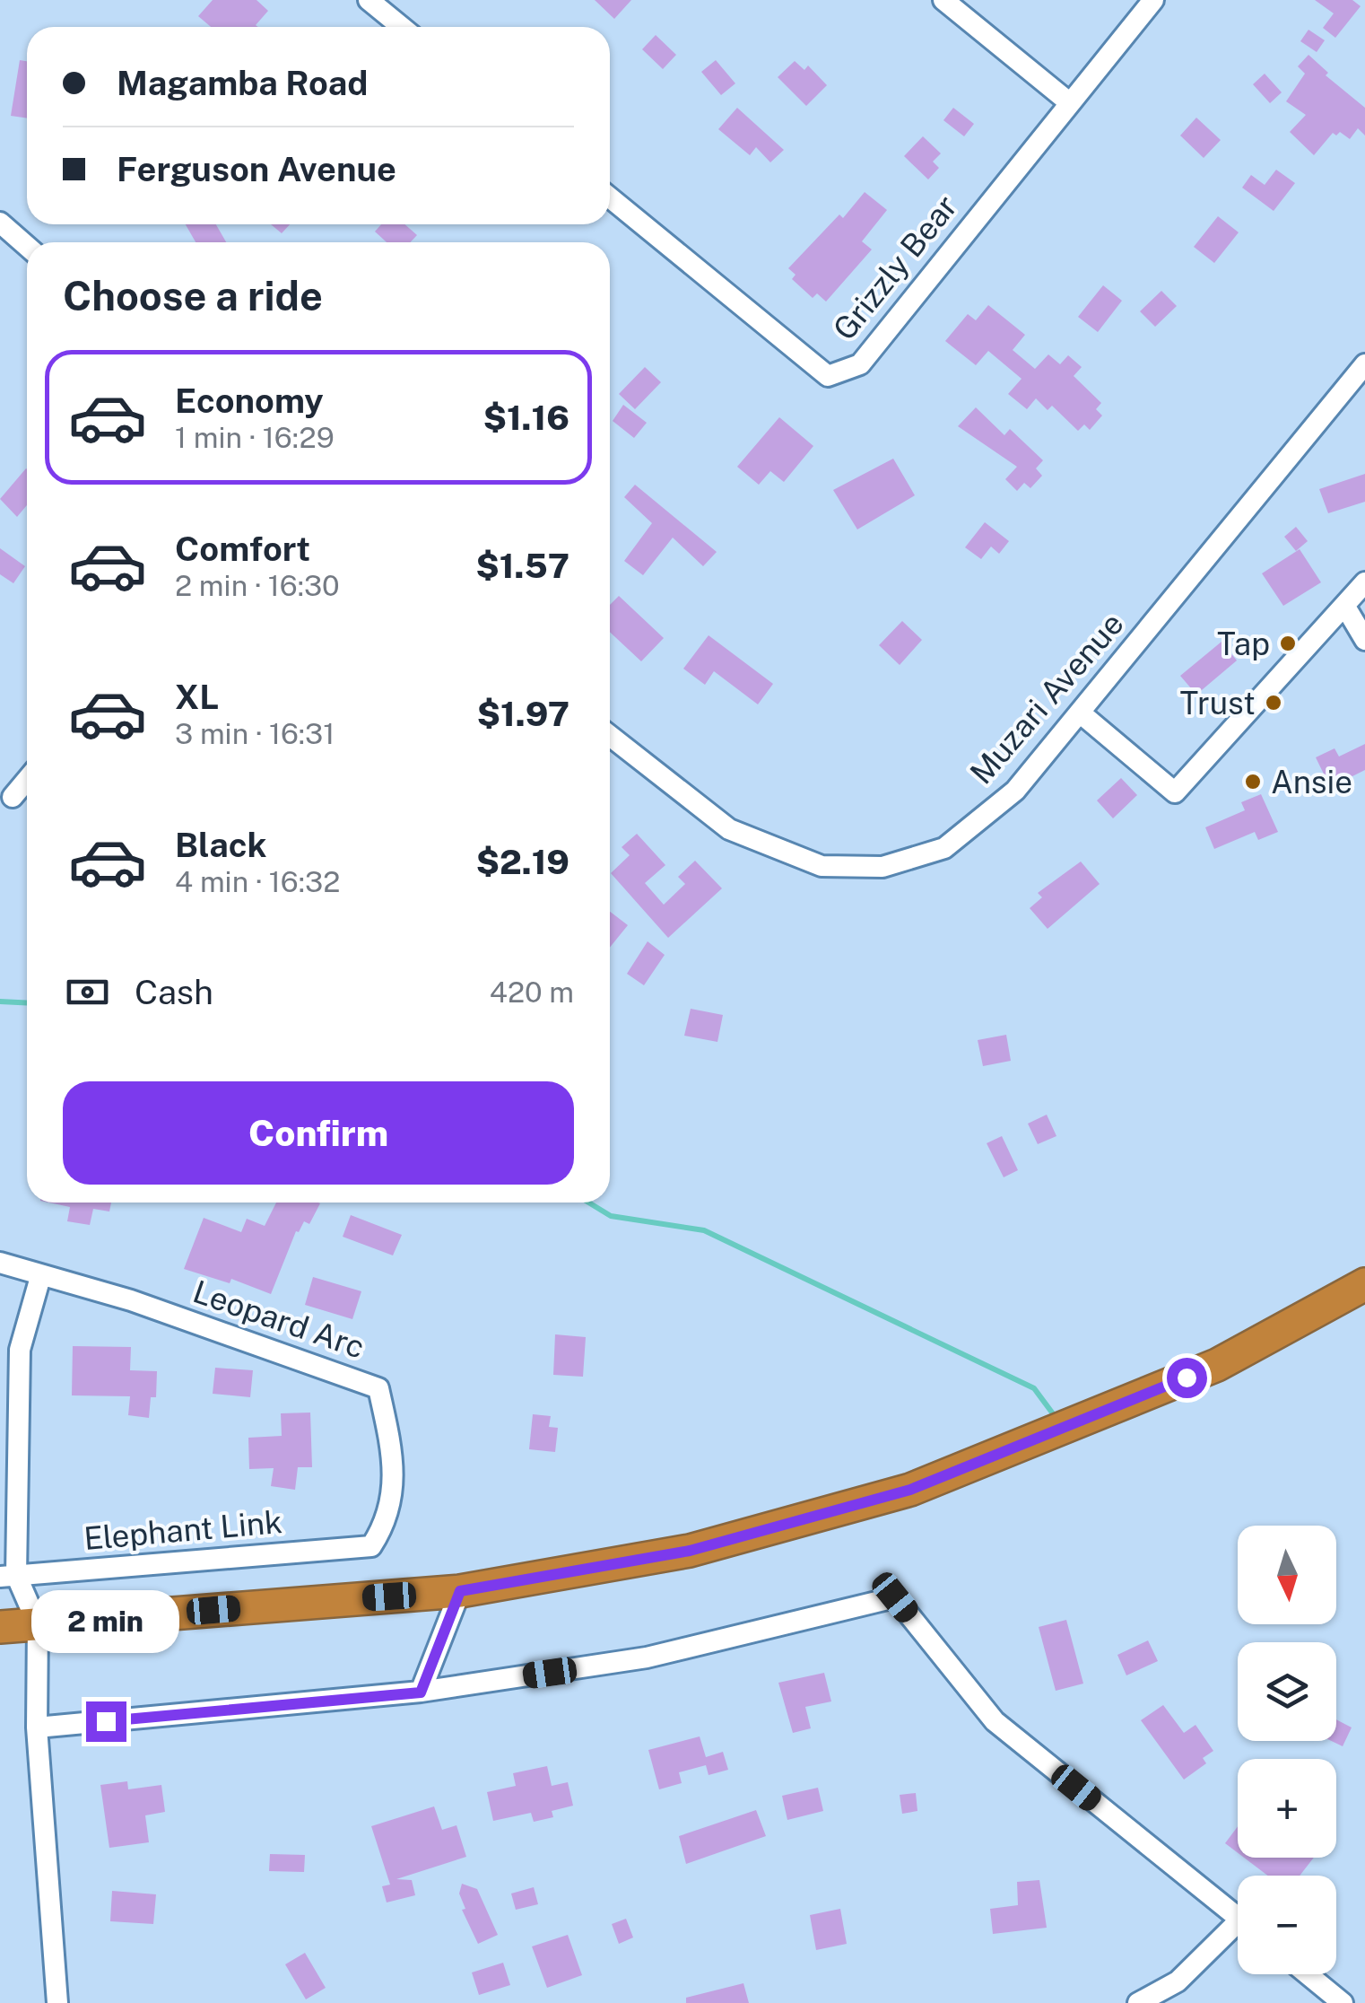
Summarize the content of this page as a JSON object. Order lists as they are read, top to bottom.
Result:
{
  "streets": {
    "street": [
      "Grizzly Bear",
      "Muzari Avenue",
      "Leopard Arc",
      "Elephant Link"
    ]
  },
  "crossings": [
    ["Leopard Arc", "Elephant Link"]
  ],
  "places": ["Tap", "Trust", "Ansie"],
  "north": "bottom",
  "page": {
    "banner": ["Magamba Road", "Ferguson Avenue"],
    "heading": "Choose a ride",
    "list": [
      {
        "name": "Economy",
        "note": "1 min · 16:29",
        "value": "$1.16"
      },
      {
        "name": "Comfort",
        "note": "2 min · 16:30",
        "value": "$1.57"
      },
      {
        "name": "XL",
        "note": "3 min · 16:31",
        "value": "$1.97"
      },
      {
        "name": "Black",
        "note": "4 min · 16:32",
        "value": "$2.19"
      }
    ],
    "pay": ["Cash", "420 m"],
    "buttons": "Confirm",
    "map_buttons": ["+", "−"],
    "bubble": "2 min"
  }
}
